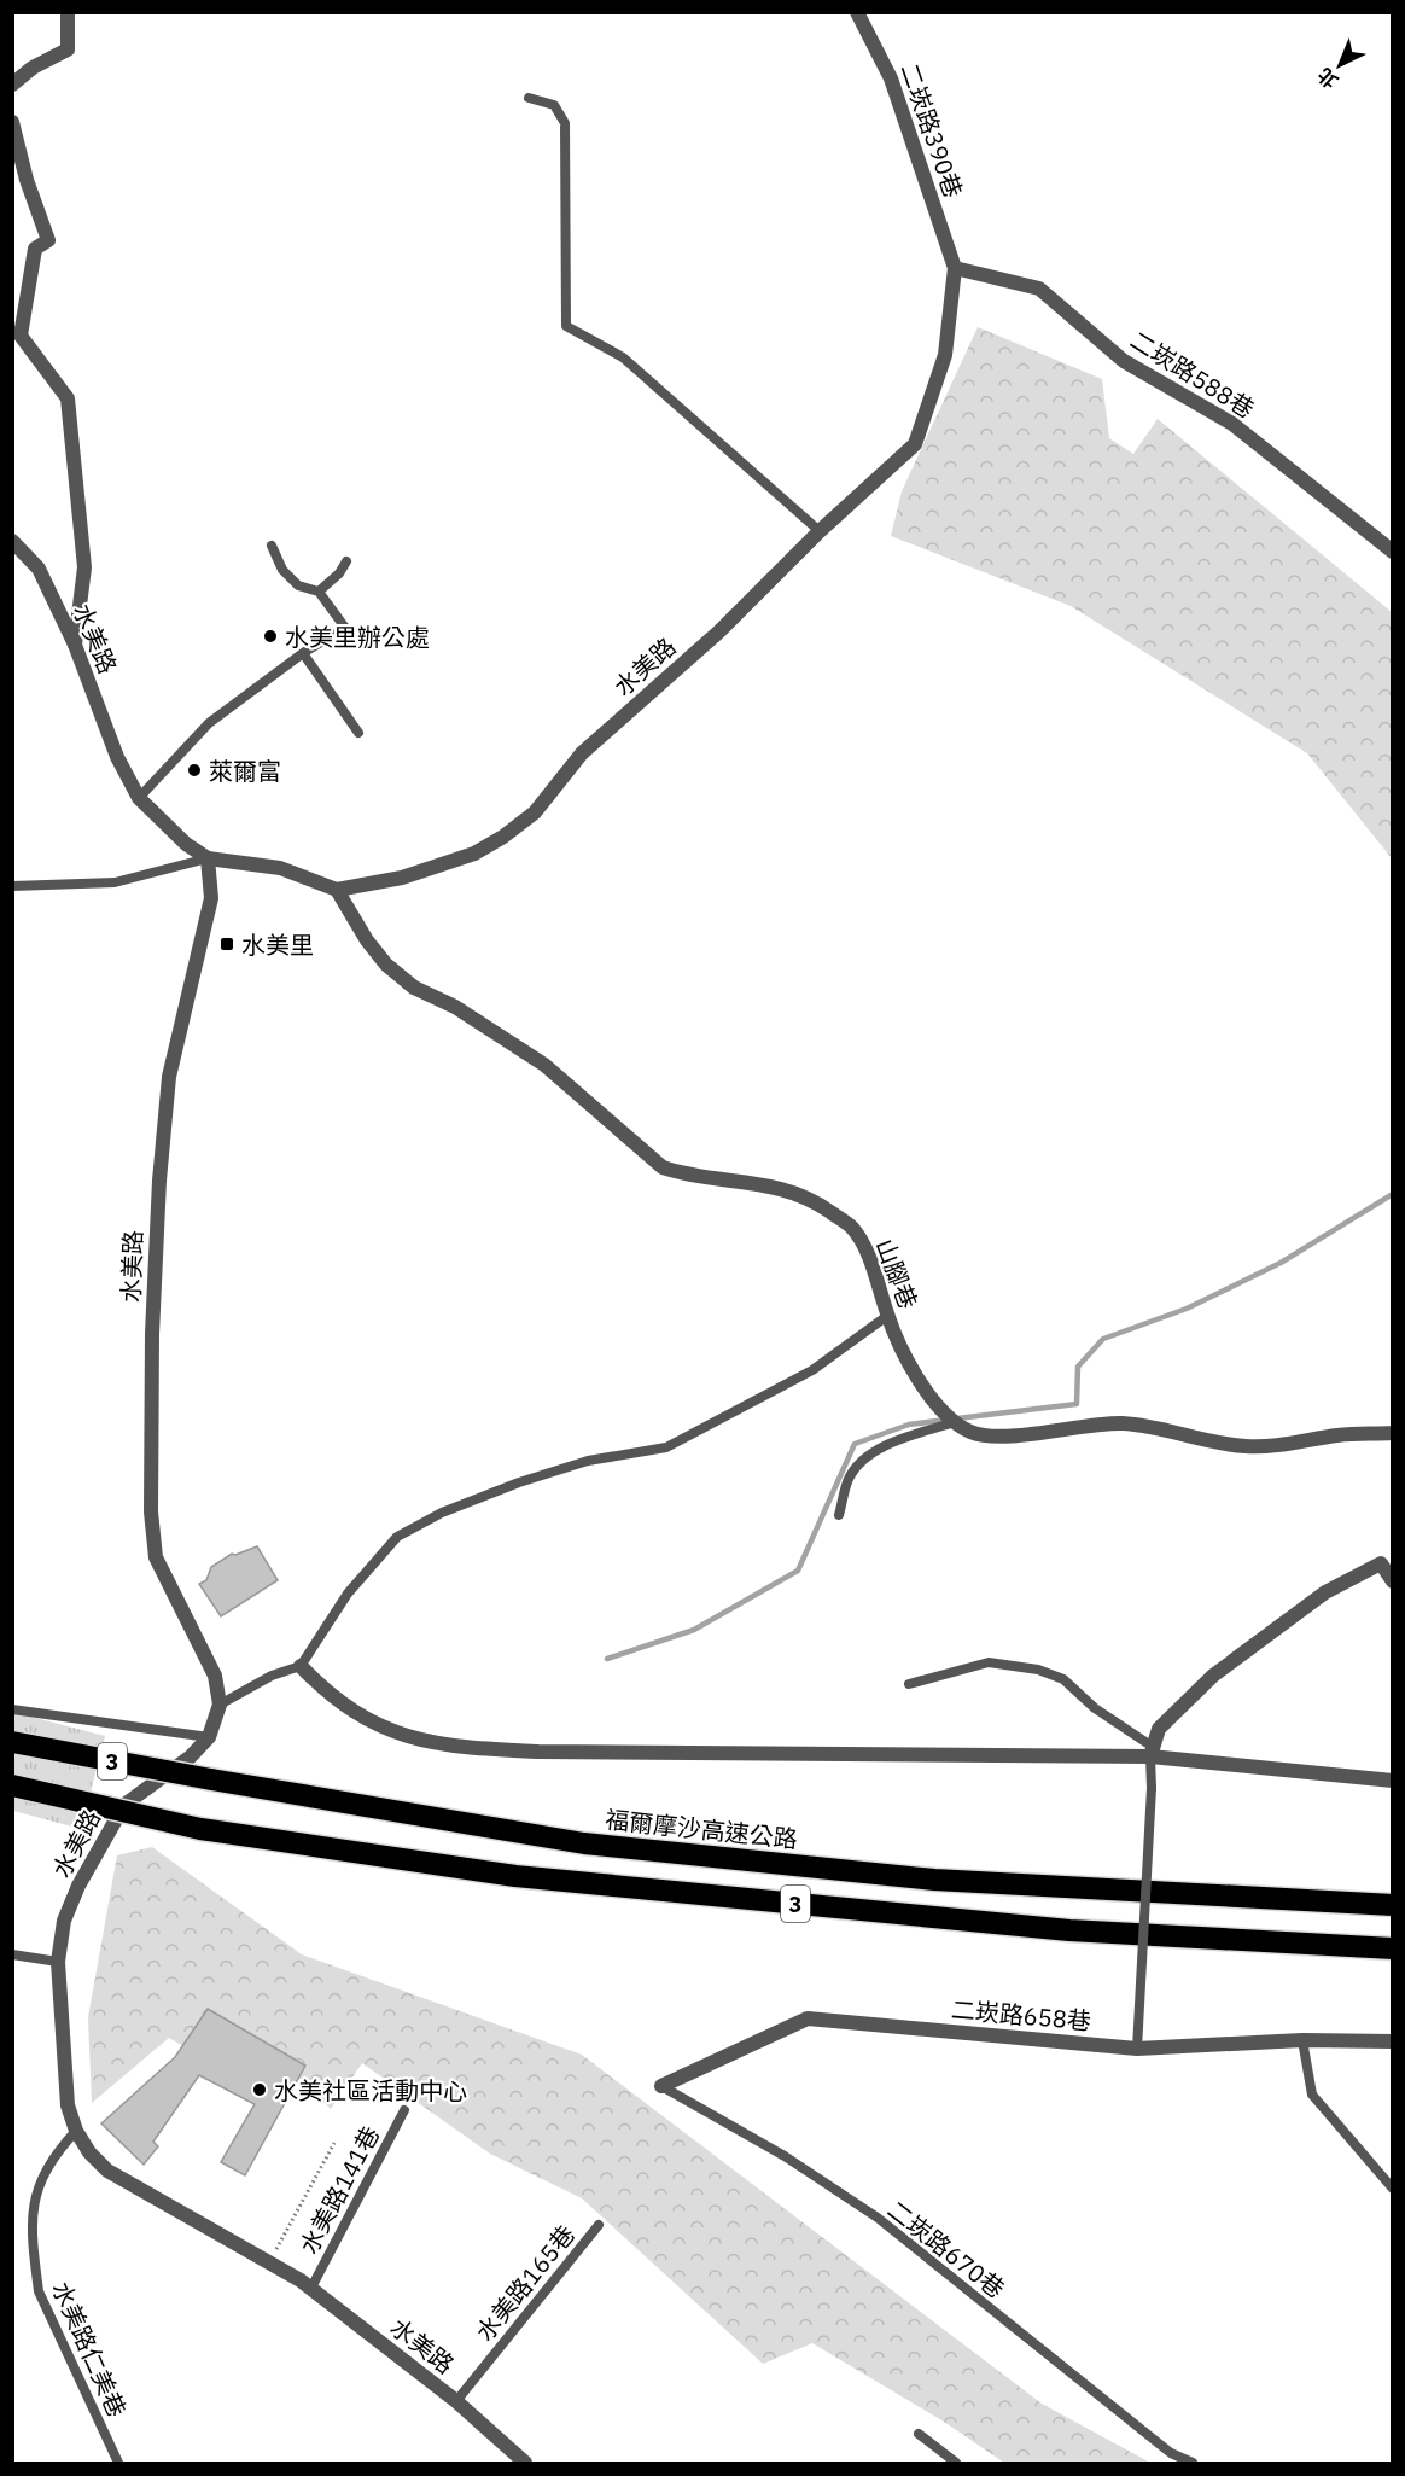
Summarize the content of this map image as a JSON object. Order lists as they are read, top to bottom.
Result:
{
  "streets": {
    "highway": ["3", "福爾摩沙高速公路"],
    "street": [
      "二崁路390巷",
      "二崁路588巷",
      "水美路",
      "山腳巷",
      "二崁路658巷"
    ],
    "lane": [
      "水美路141巷",
      "二崁路670巷",
      "水美路165巷",
      "水美路仁美巷"
    ]
  },
  "crossings": [
    ["二崁路390巷", "二崁路588巷"],
    ["二崁路390巷", "水美路"],
    ["二崁路588巷", "水美路"],
    ["水美路", "山腳巷"],
    ["水美路", "水美路141巷"],
    ["水美路", "水美路165巷"],
    ["水美路", "水美路仁美巷"],
    ["二崁路658巷", "二崁路670巷"]
  ],
  "places": {
    "other": ["水美里辦公處", "萊爾富", "水美社區活動中心"],
    "transit": ["水美里"]
  },
  "north": "bottom left"
}
